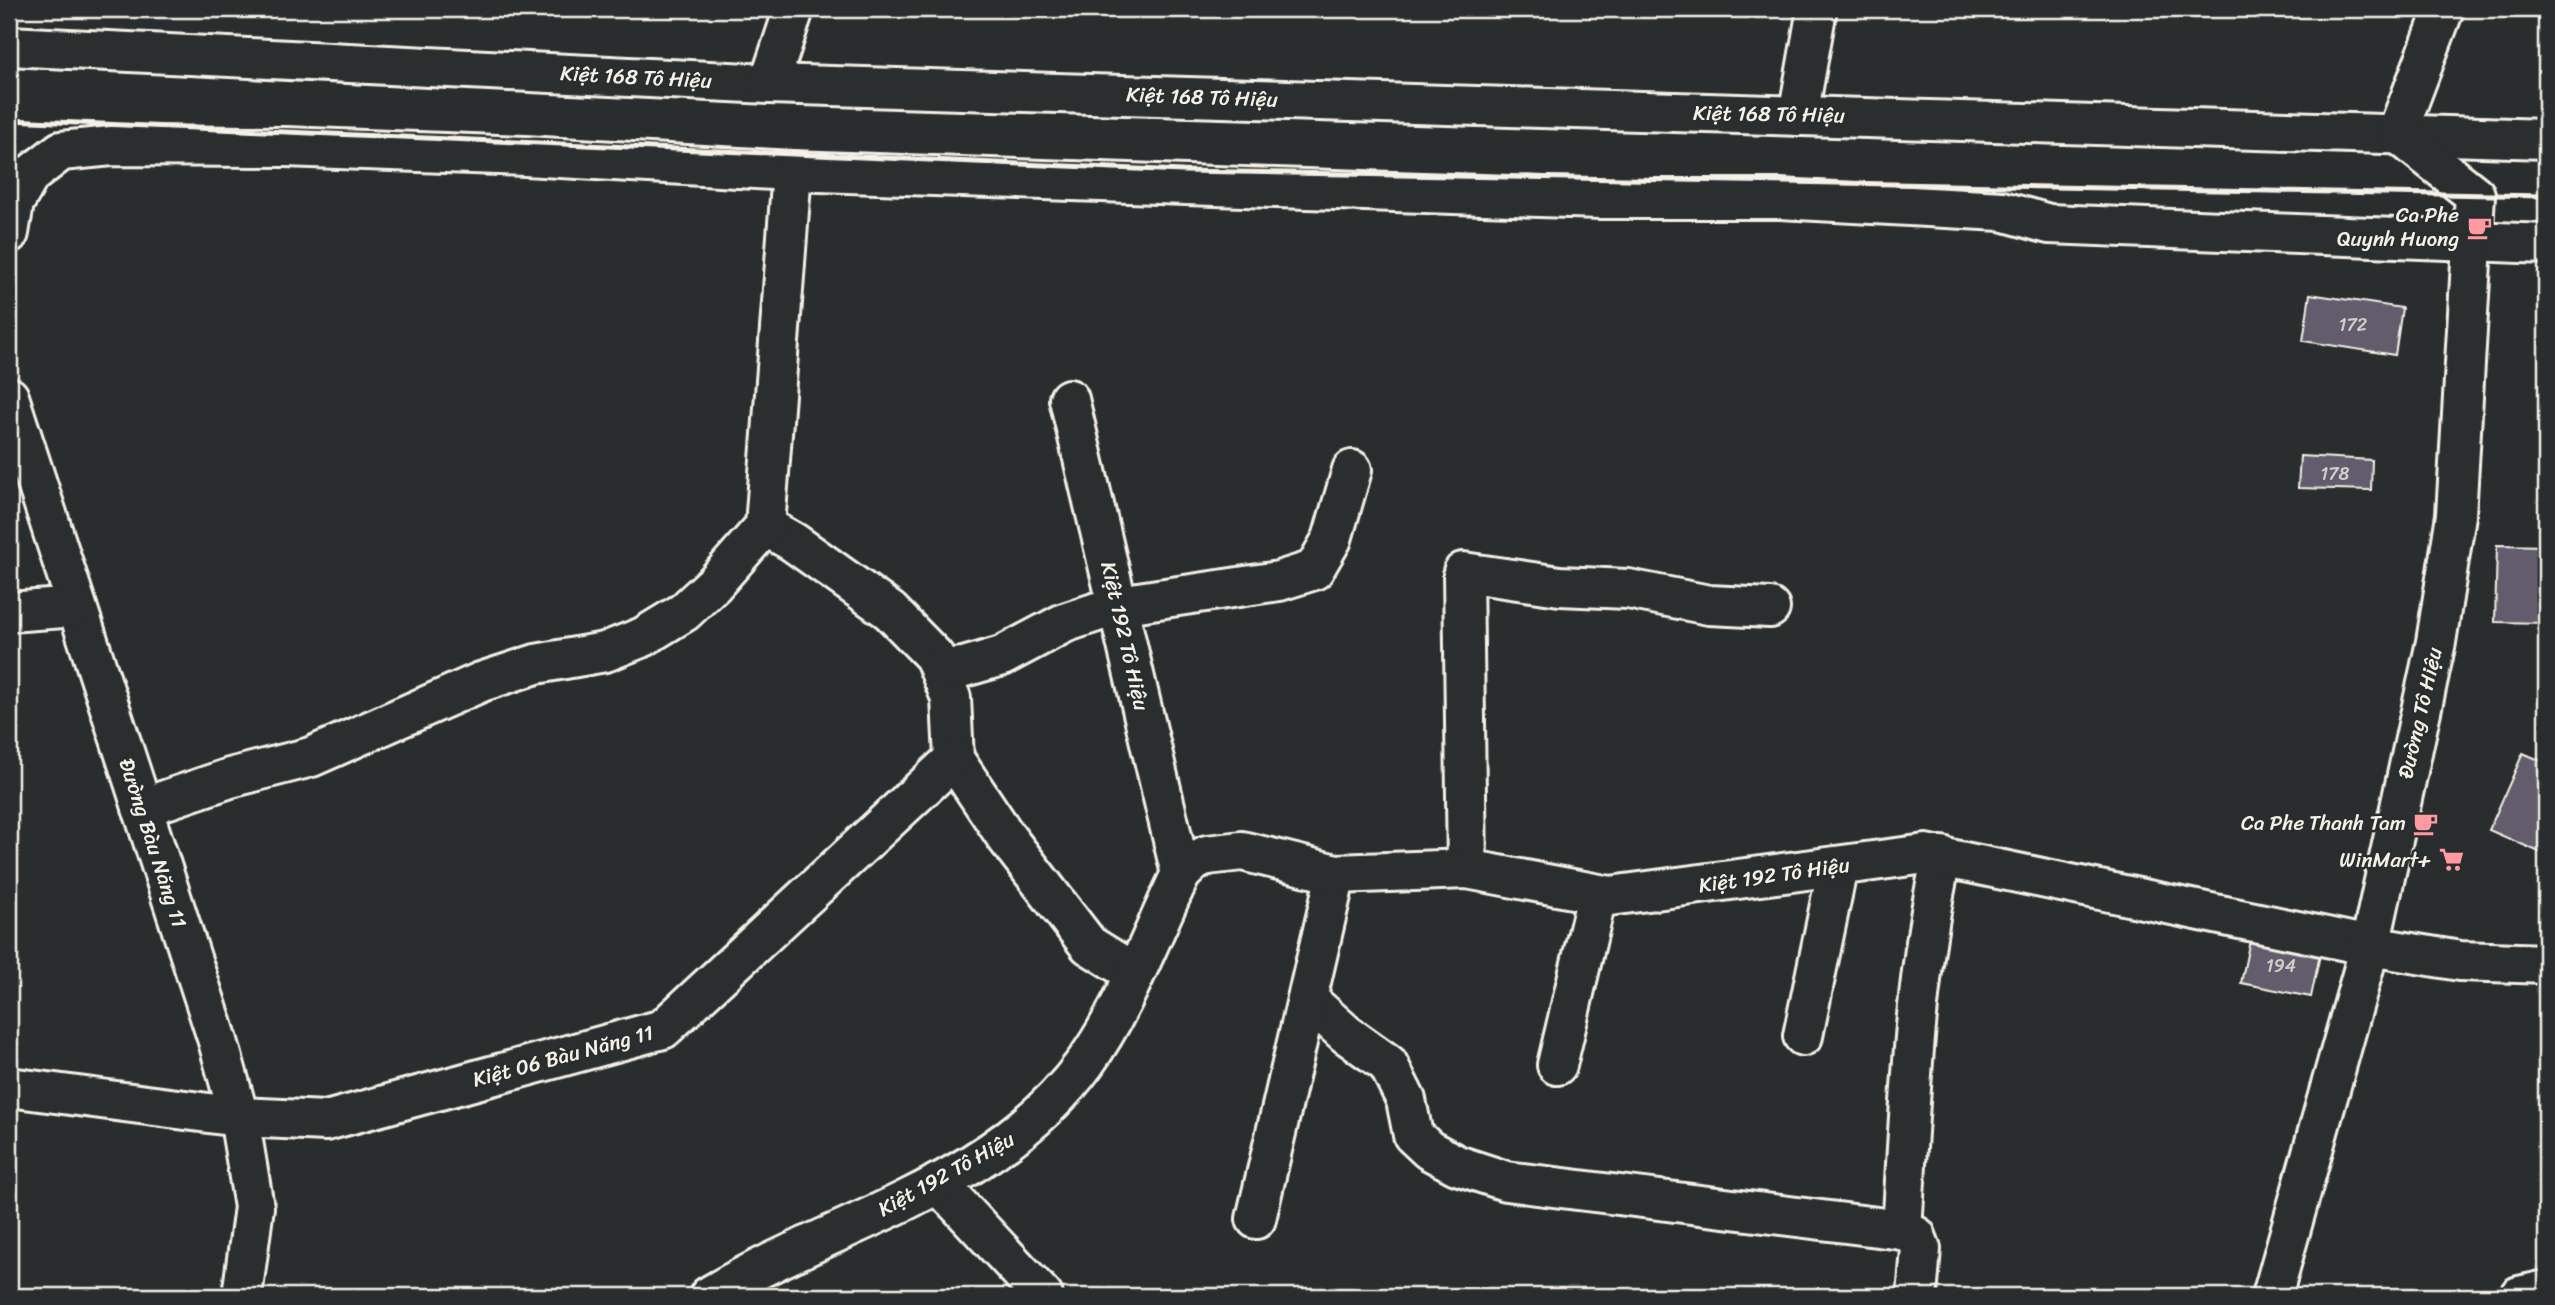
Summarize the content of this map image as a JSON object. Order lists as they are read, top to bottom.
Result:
{
  "streets": {
    "street": [
      "Kiệt 168 Tô Hiệu",
      "Kiệt 192 Tô Hiệu",
      "Đường Tô Hiệu",
      "Đường Bàu Năng 11",
      "Kiệt 06 Bàu Năng 11"
    ]
  },
  "crossings": [
    ["Kiệt 168 Tô Hiệu", "Đường Tô Hiệu"],
    ["Kiệt 192 Tô Hiệu", "Đường Tô Hiệu"],
    ["Đường Bàu Năng 11", "Kiệt 06 Bàu Năng 11"]
  ],
  "places": {
    "cafe": ["Ca Phe Quynh Huong", "Ca Phe Thanh Tam"],
    "supermarket": ["WinMart+"]
  },
  "house_numbers": ["172", "178", "194"]
}
